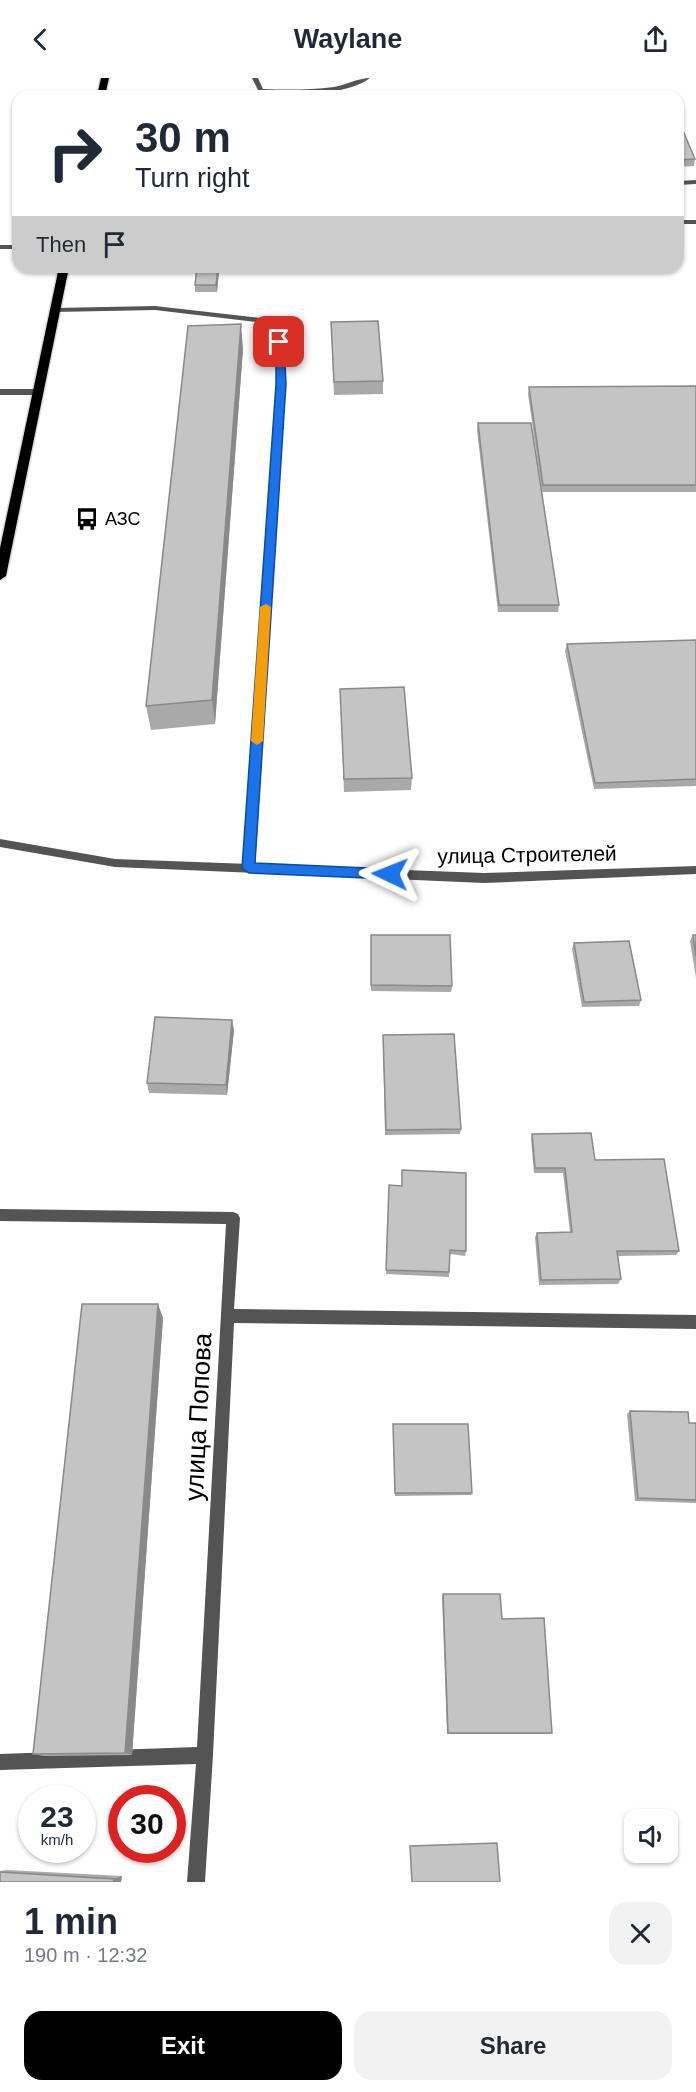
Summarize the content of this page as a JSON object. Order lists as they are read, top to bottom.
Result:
{
  "streets": {
    "street": ["улица Строителей", "улица Попова"]
  },
  "places": {
    "bus stop": ["АЗС"]
  },
  "page": {
    "header": "Waylane",
    "turn": ["30 m", "Turn right"],
    "then": "Then",
    "speed": "23 km/h",
    "limit": "30",
    "heading": ["1 min", "190 m · 12:32"],
    "buttons": ["Exit", "Share"]
  }
}
